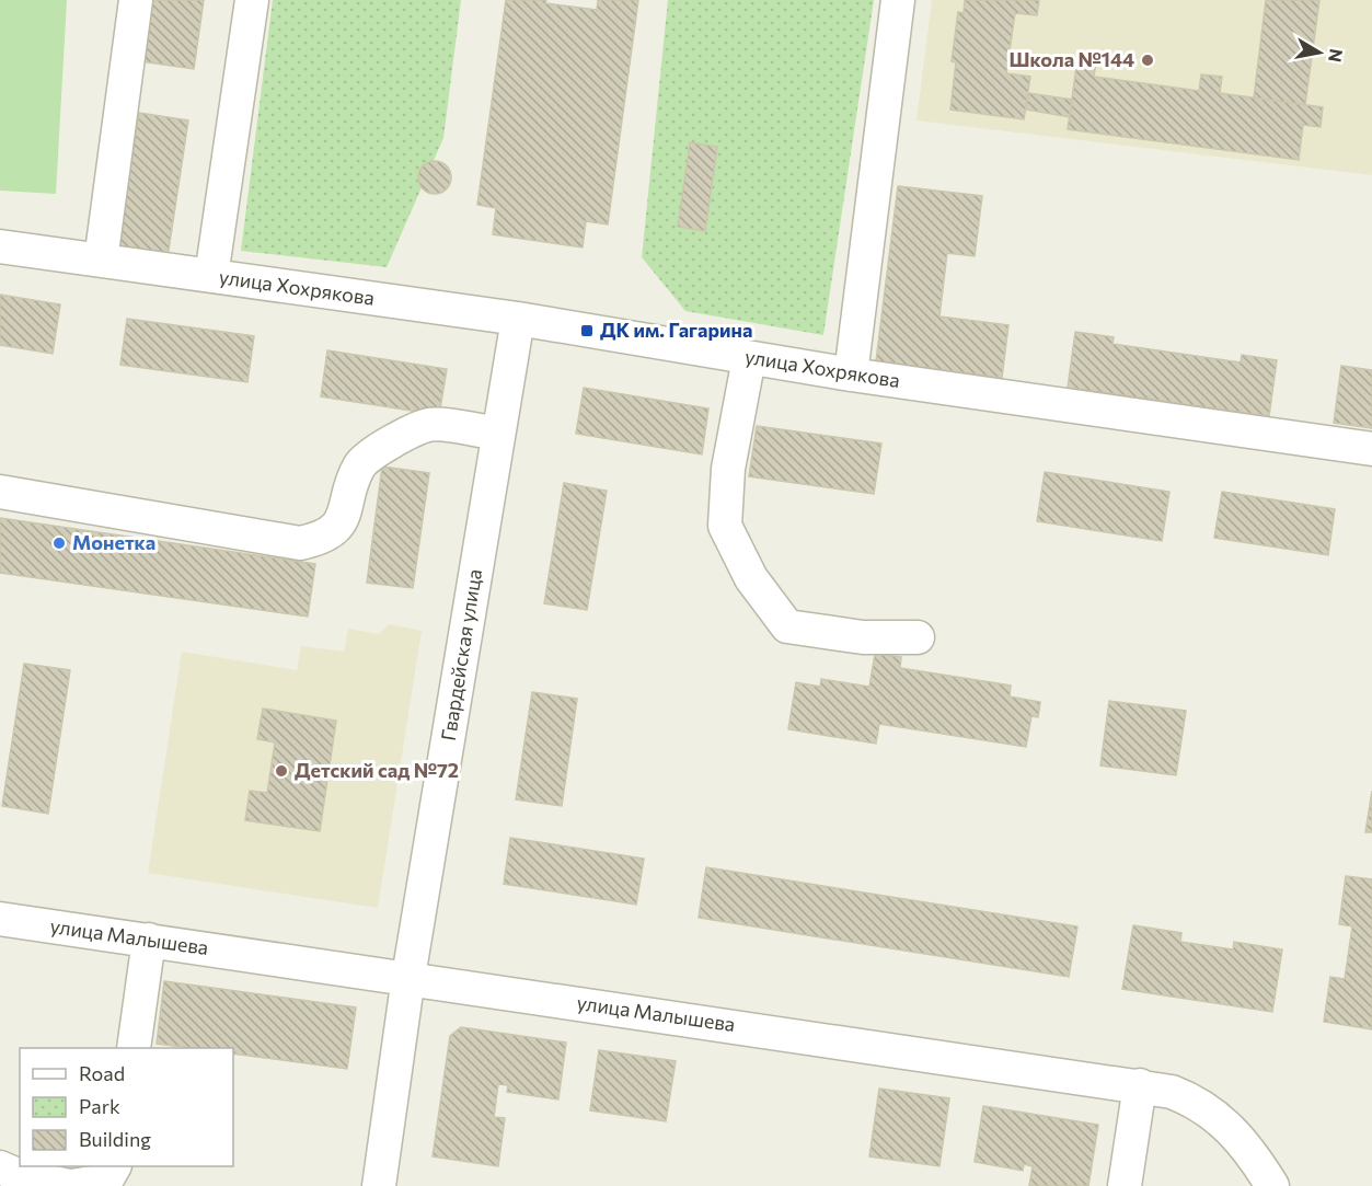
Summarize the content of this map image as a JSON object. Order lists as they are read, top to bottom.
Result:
{
  "streets": {
    "street": ["улица Хохрякова", "Гвардейская улица", "улица Малышева"]
  },
  "crossings": [
    ["улица Хохрякова", "Гвардейская улица"],
    ["Гвардейская улица", "улица Малышева"]
  ],
  "places": {
    "other": ["Школа №144", "Монетка", "Детский сад №72"],
    "transit": ["ДК им. Гагарина"]
  },
  "legend": ["Road", "Park", "Building"],
  "north": "right"
}
